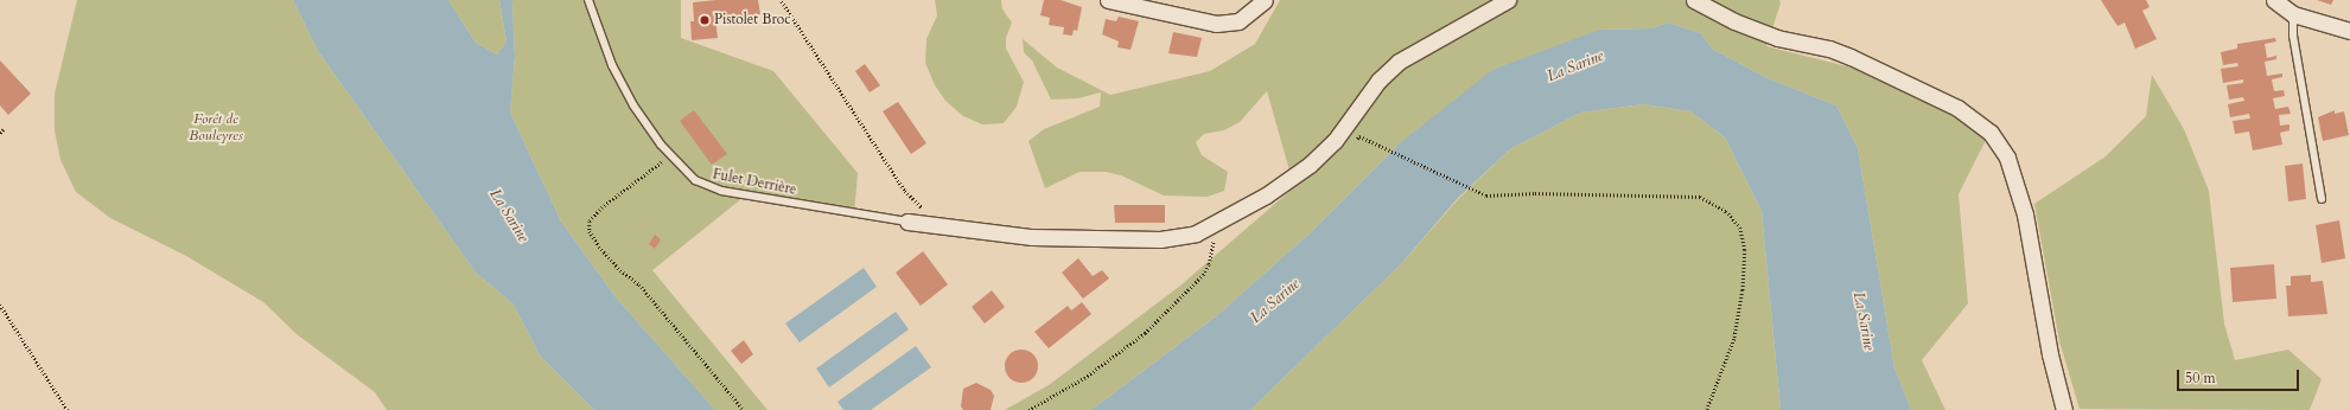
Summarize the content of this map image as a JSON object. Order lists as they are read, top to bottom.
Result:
{
  "streets": {
    "lane": ["Fulet Derrière"]
  },
  "water": ["La Sarine"],
  "parks": ["Forêt de Bouleyres"],
  "places": ["Pistolet Broc"],
  "scale_bar": "50 m"
}
